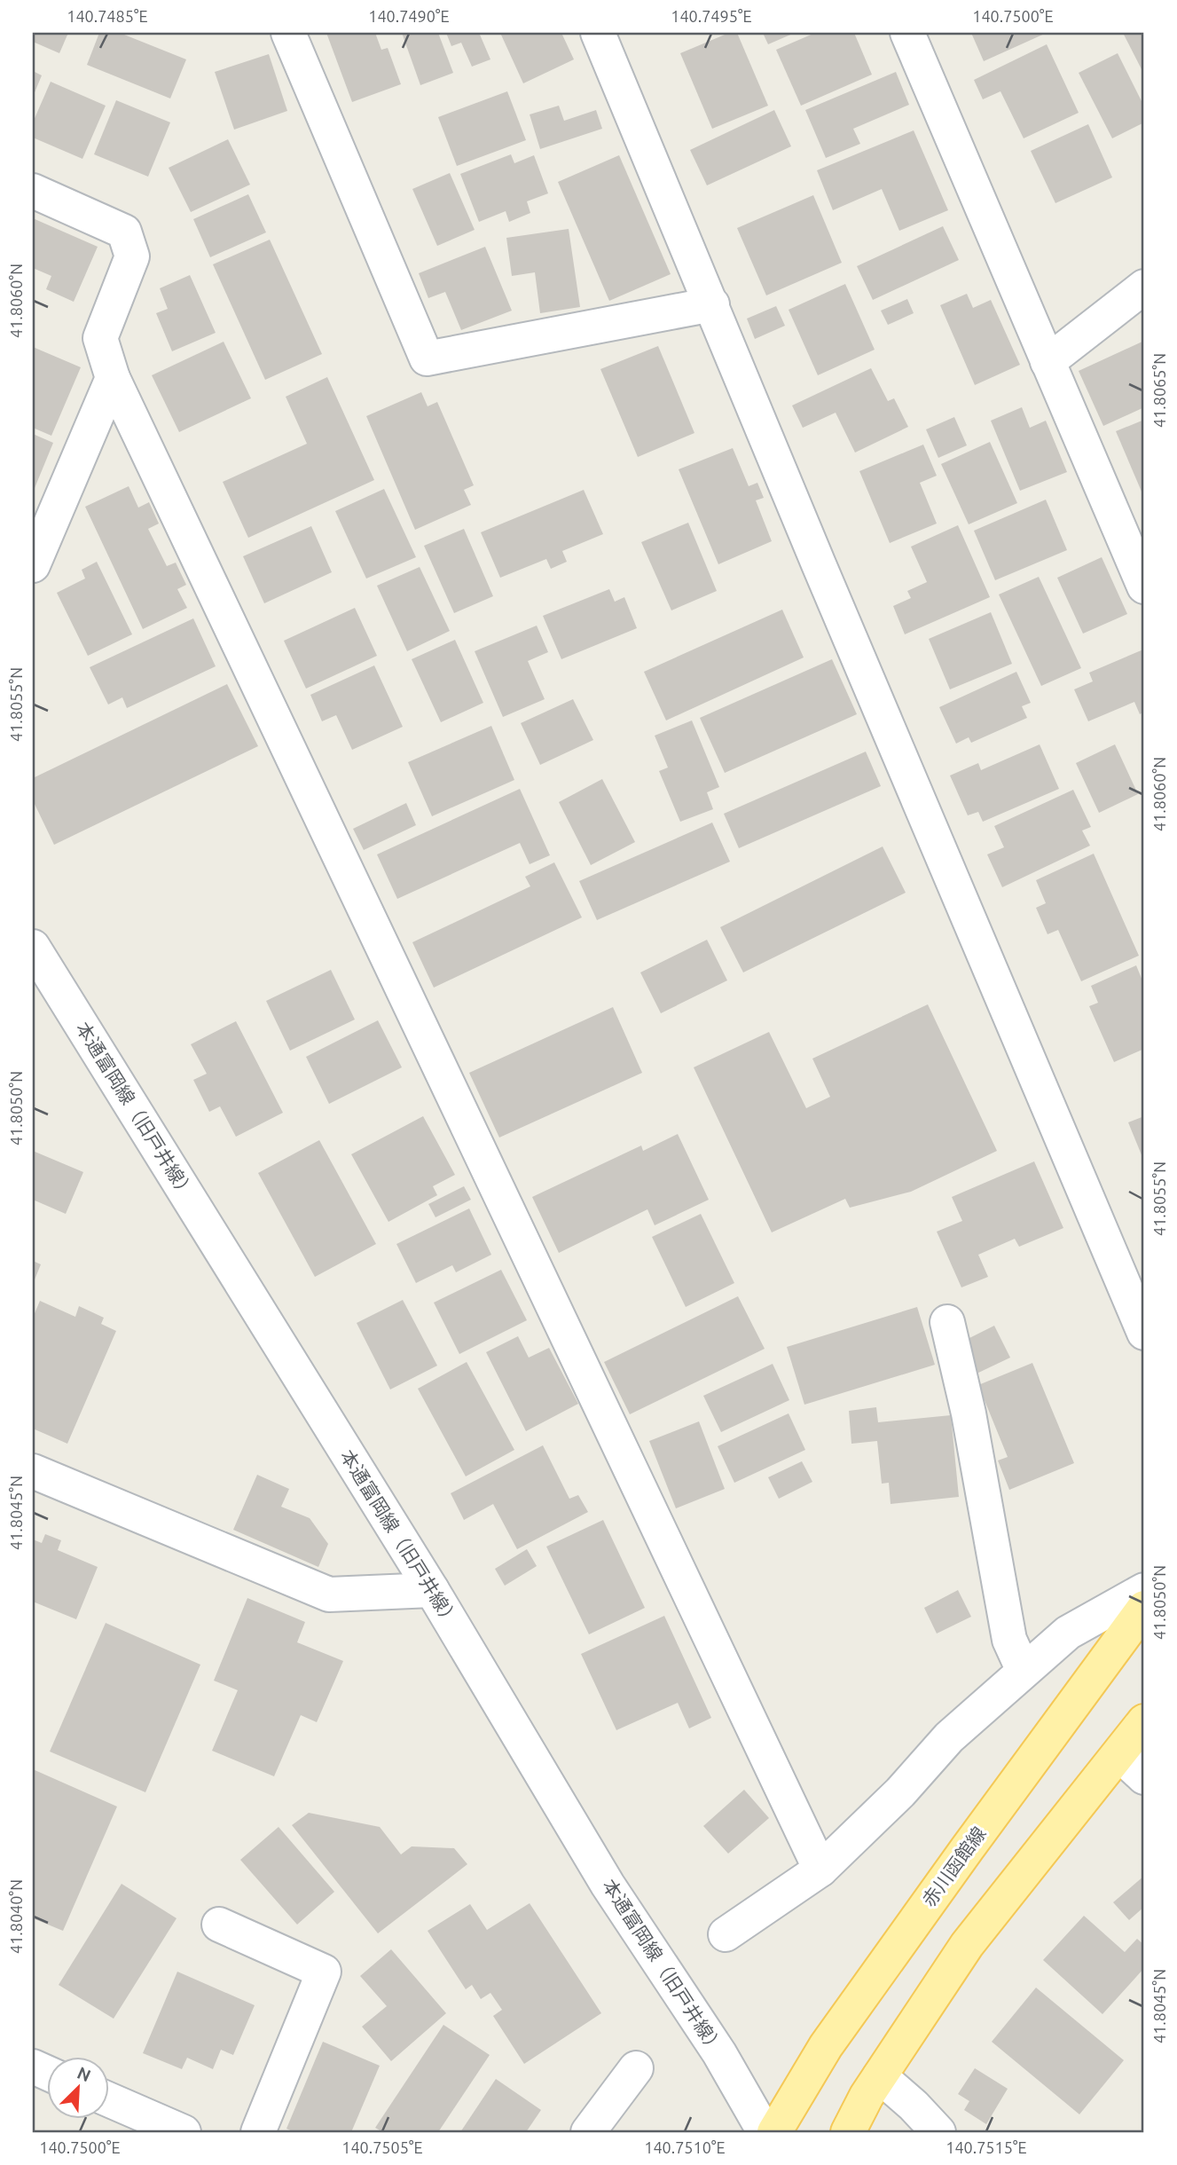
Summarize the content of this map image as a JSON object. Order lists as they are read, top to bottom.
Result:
{
  "streets": {
    "main road": ["赤川函館線"],
    "street": ["本通富岡線（旧戸井線）"]
  },
  "north": "top right",
  "coordinates": [
    "140.7485°E",
    "140.7490°E",
    "140.7495°E",
    "140.7500°E",
    "41.8060°N",
    "41.8065°N",
    "41.8055°N",
    "41.8050°N",
    "41.8045°N",
    "41.8040°N",
    "140.7505°E",
    "140.7510°E",
    "140.7515°E"
  ]
}
